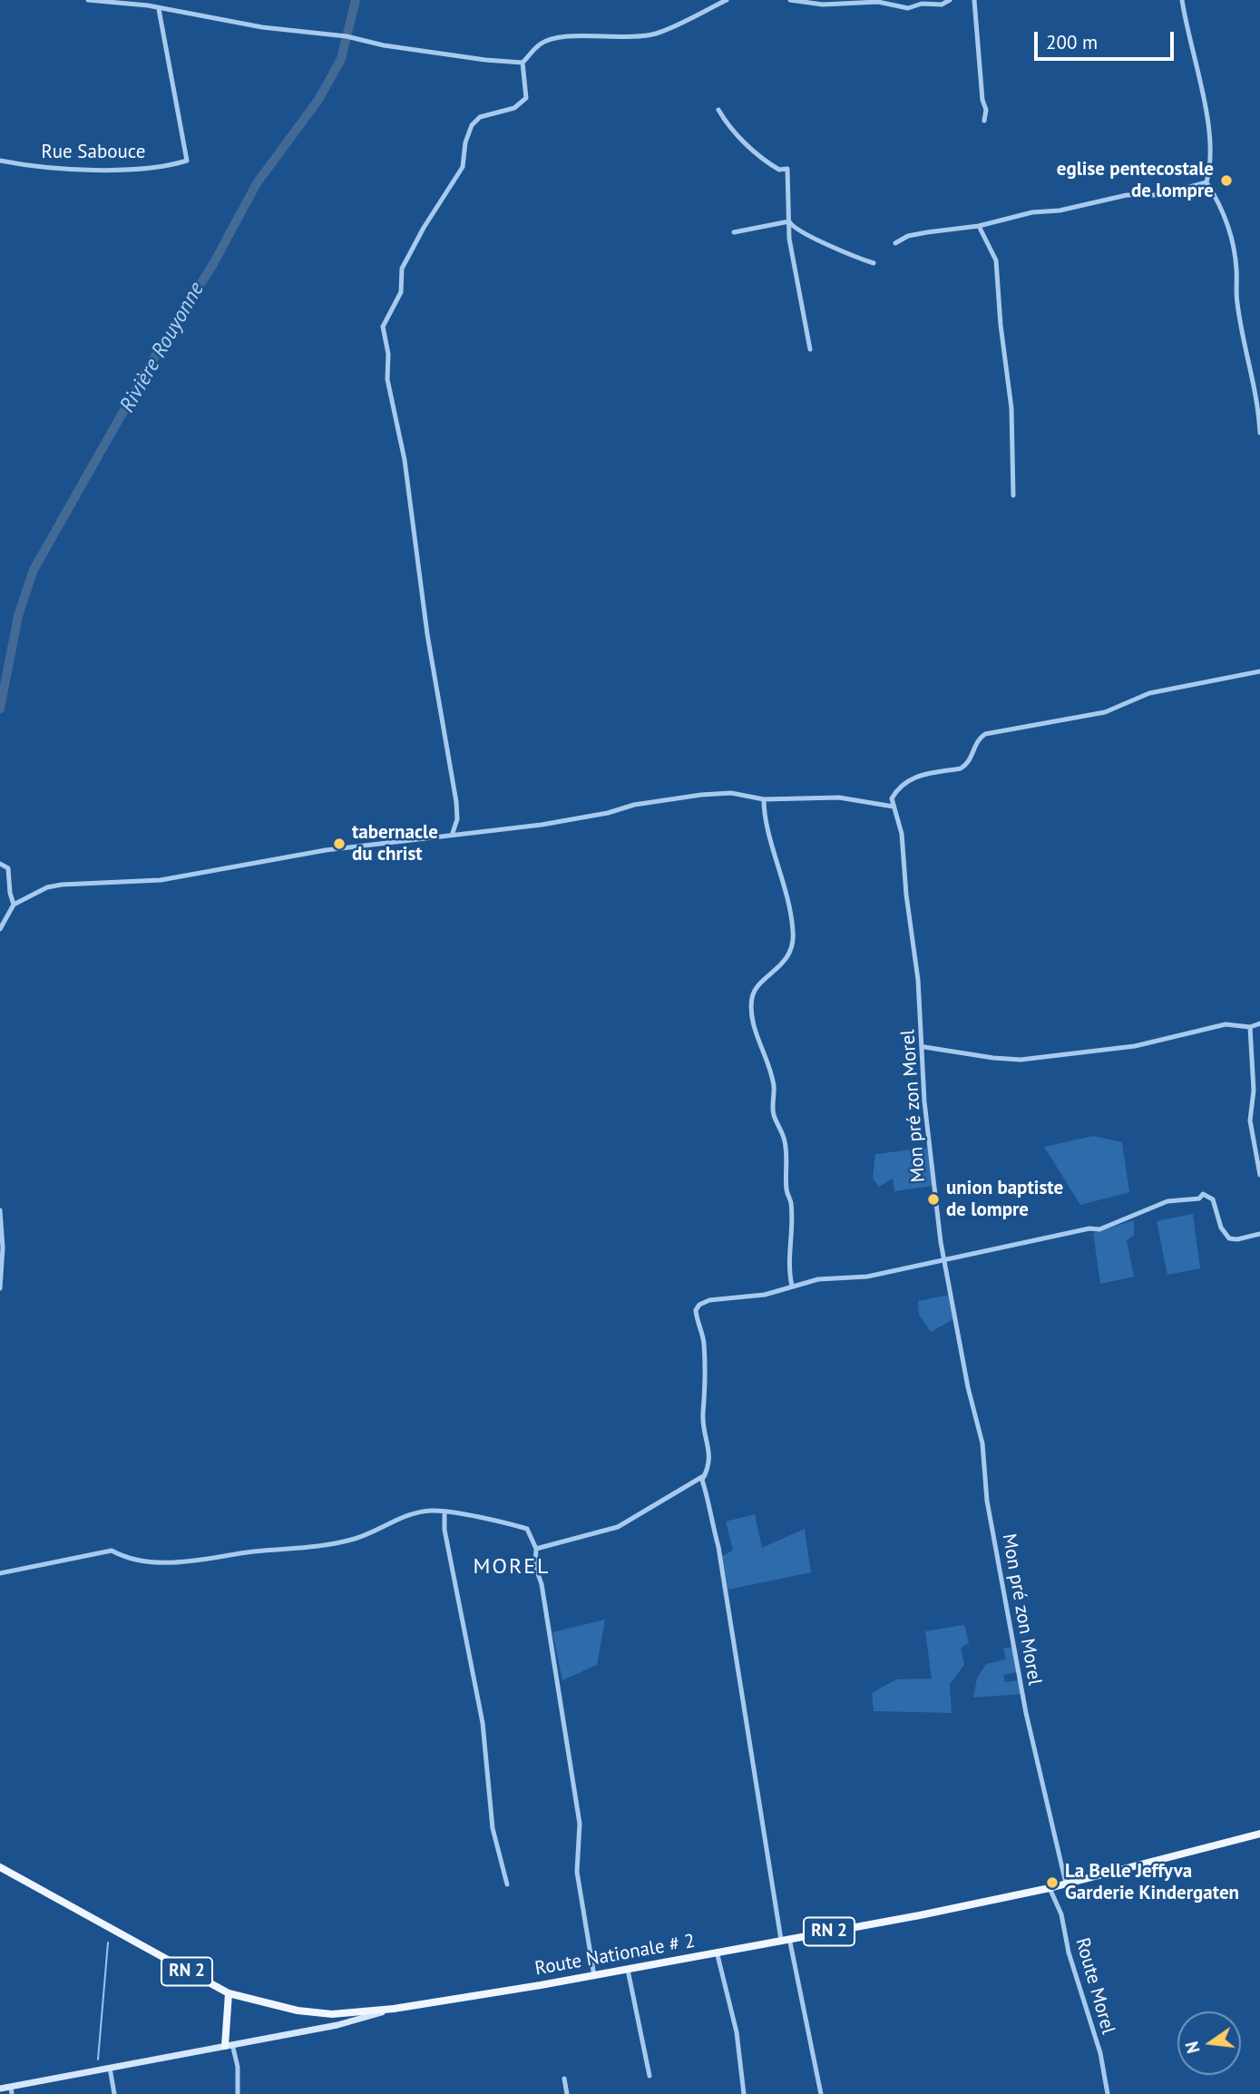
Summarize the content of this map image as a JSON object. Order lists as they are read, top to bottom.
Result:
{
  "streets": {
    "main road": ["RN 2", "Route Nationale # 2"],
    "street": ["Rue Sabouce", "Mon pré zon Morel", "Route Morel"]
  },
  "crossings": [
    ["Mon pré zon Morel", "Route Nationale # 2"],
    ["Route Nationale # 2", "Route Morel"]
  ],
  "districts": ["MOREL"],
  "water": ["Rivière Rouyonne"],
  "places": [
    "eglise pentecostale de lompre",
    "tabernacle du christ",
    "union baptiste de lompre",
    "La Belle Jeffyva Garderie Kindergaten"
  ],
  "scale_bar": "200 m",
  "north": "left"
}
